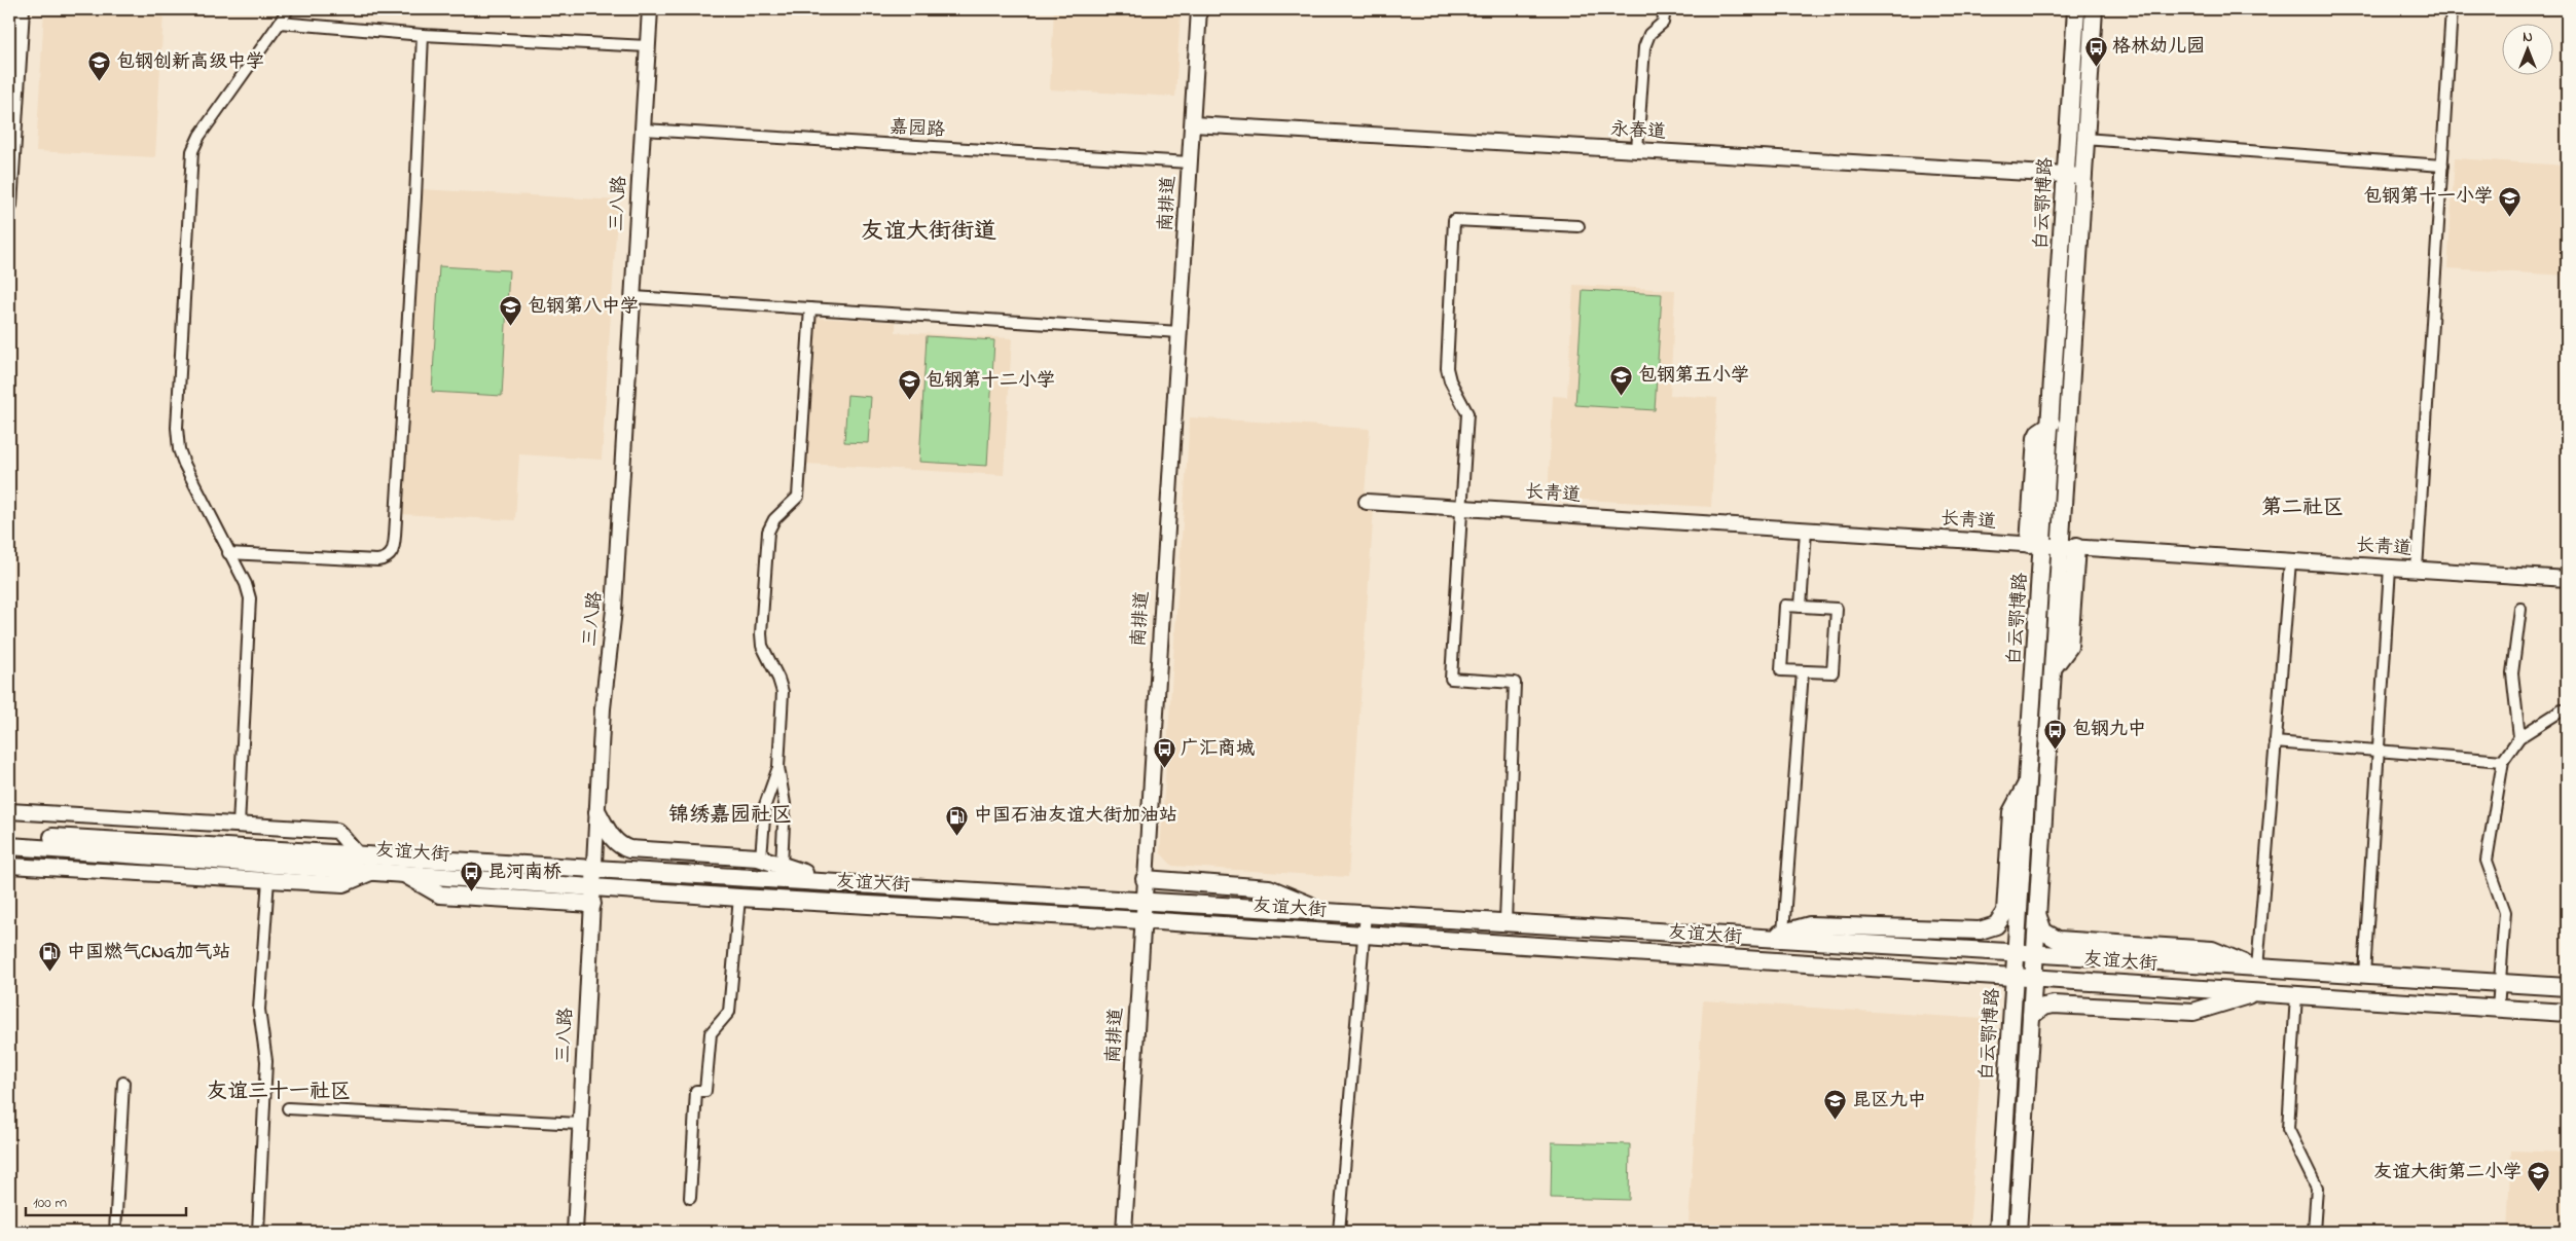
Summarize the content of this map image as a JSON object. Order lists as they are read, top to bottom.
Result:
{
  "streets": {
    "main road": ["白云鄂博路", "友谊大街"],
    "street": [
      "嘉园路",
      "永春道",
      "三八路",
      "南排道",
      "长青道"
    ]
  },
  "crossings": [
    ["嘉园路", "三八路"],
    ["嘉园路", "南排道"],
    ["永春道", "南排道"],
    ["永春道", "白云鄂博路"],
    ["三八路", "友谊大街"],
    ["南排道", "友谊大街"],
    ["白云鄂博路", "长青道"],
    ["白云鄂博路", "友谊大街"]
  ],
  "districts": [
    "友谊大街街道",
    "第二社区",
    "锦绣嘉园社区",
    "友谊三十一社区"
  ],
  "places": {
    "bus stop": [
      "格林幼儿园",
      "包钢九中",
      "广汇商城",
      "昆河南桥"
    ],
    "school or university": [
      "包钢创新高级中学",
      "包钢第十一小学",
      "包钢第八中学",
      "包钢第五小学",
      "包钢第十二小学",
      "昆区九中",
      "友谊大街第二小学"
    ],
    "fuel station": ["中国石油友谊大街加油站", "中国燃气CNG加气站"]
  },
  "scale_bar": "100 m",
  "north": "top"
}
